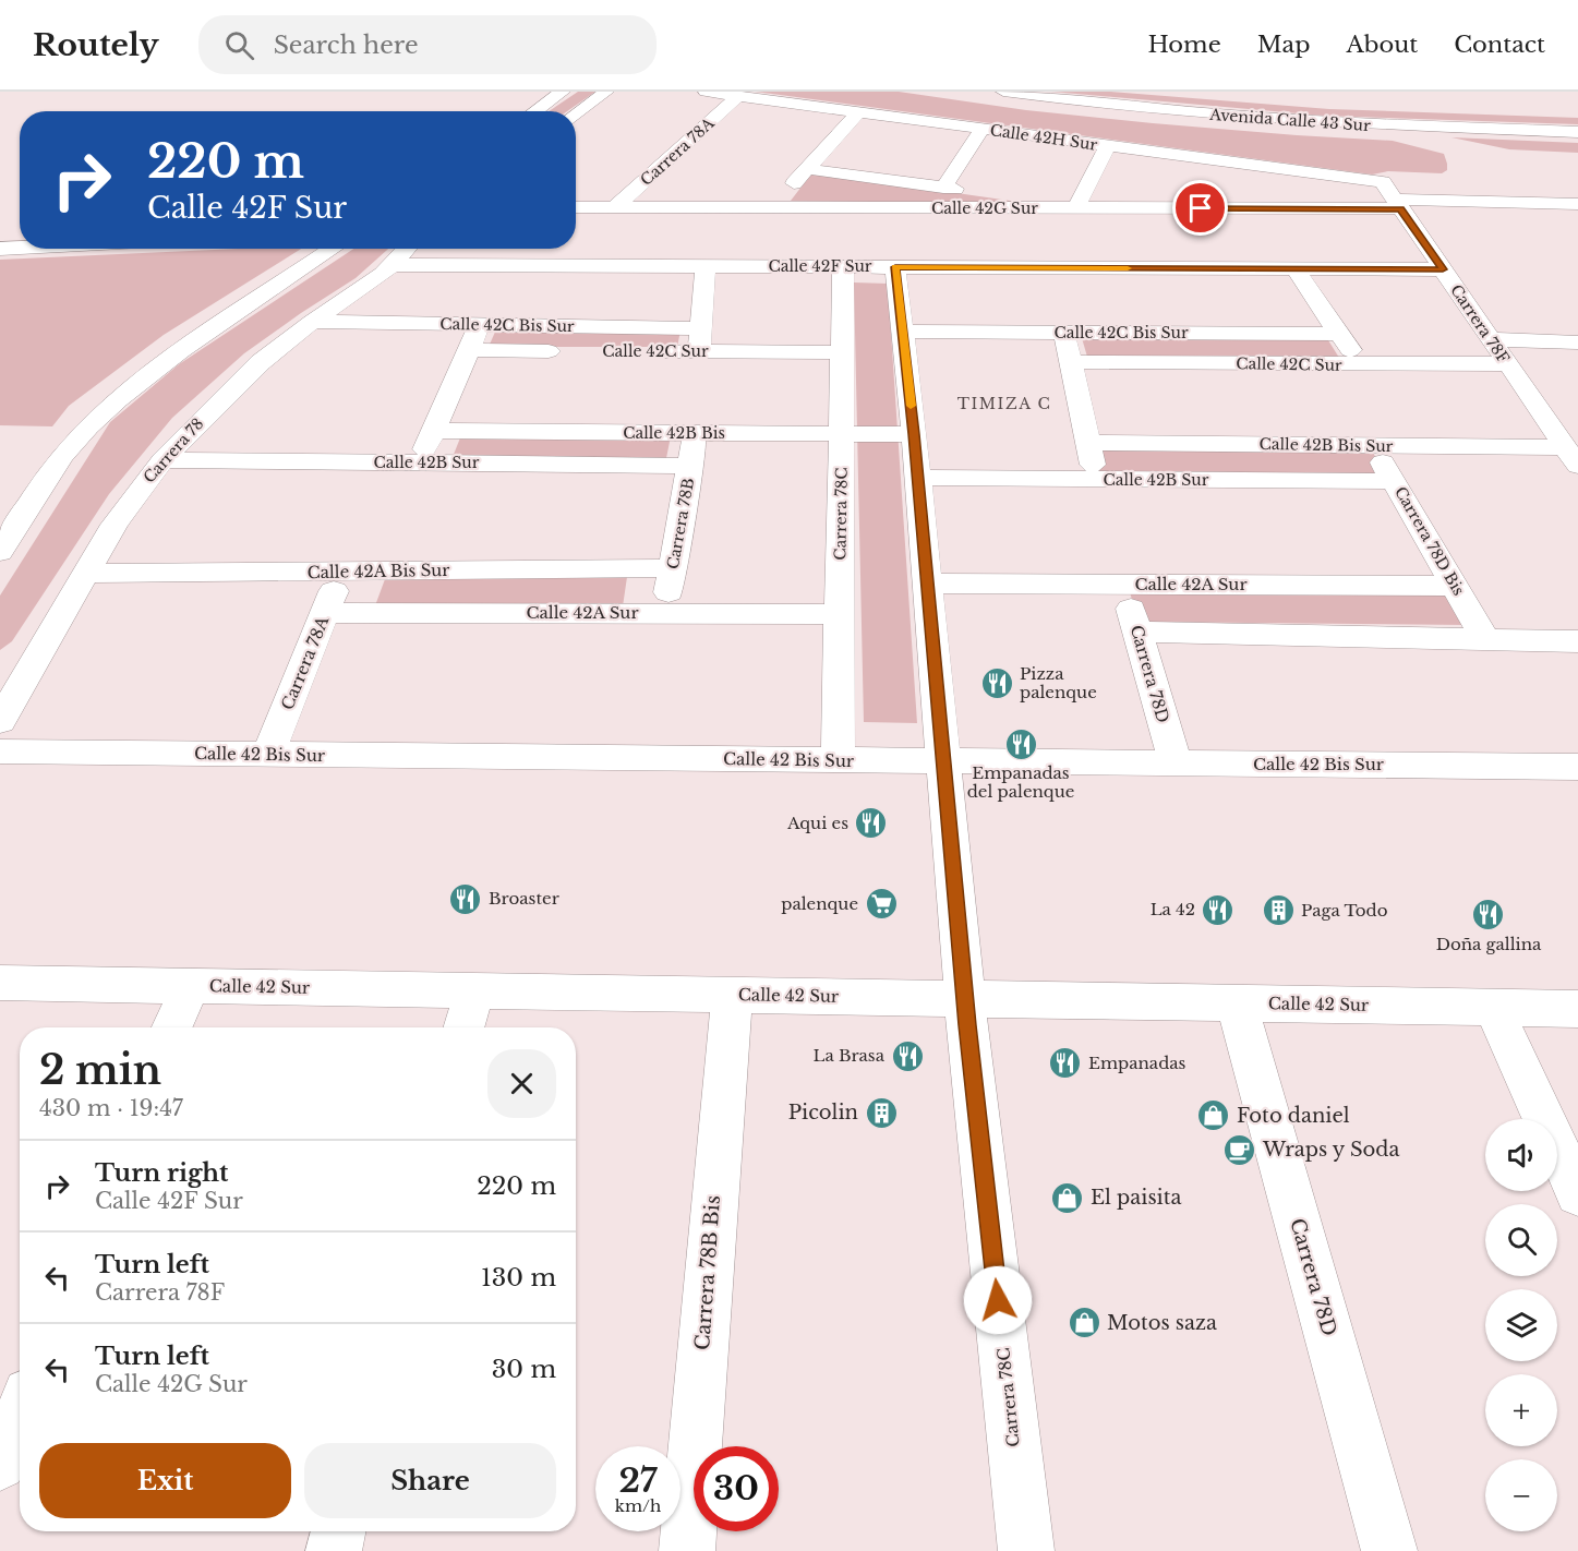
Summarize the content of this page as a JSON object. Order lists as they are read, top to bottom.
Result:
{
  "streets": {
    "street": [
      "Avenida Calle 43 Sur",
      "Calle 42H Sur",
      "Carrera 78A",
      "Calle 42G Sur",
      "Calle 42F Sur",
      "Carrera 78F",
      "Calle 42C Bis Sur",
      "Calle 42C Sur",
      "Calle 42B Bis",
      "Calle 42B Bis Sur",
      "Carrera 78",
      "Calle 42B Sur",
      "Carrera 78C",
      "Carrera 78B",
      "Carrera 78D Bis",
      "Calle 42A Bis Sur",
      "Calle 42A Sur",
      "Carrera 78D",
      "Calle 42 Bis Sur",
      "Calle 42 Sur",
      "Carrera 78B Bis"
    ]
  },
  "crossings": [
    ["Calle 42H Sur", "Carrera 78A"],
    ["Calle 42H Sur", "Calle 42G Sur"],
    ["Calle 42H Sur", "Carrera 78F"],
    ["Carrera 78A", "Calle 42G Sur"],
    ["Carrera 78A", "Calle 42A Bis Sur"],
    ["Carrera 78A", "Calle 42A Sur"],
    ["Carrera 78A", "Calle 42 Bis Sur"],
    ["Calle 42G Sur", "Carrera 78F"],
    ["Calle 42F Sur", "Carrera 78F"],
    ["Calle 42F Sur", "Carrera 78"],
    ["Calle 42F Sur", "Carrera 78C"],
    ["Carrera 78F", "Calle 42C Sur"],
    ["Carrera 78F", "Calle 42B Bis Sur"],
    ["Calle 42C Bis Sur", "Carrera 78"],
    ["Calle 42C Bis Sur", "Carrera 78C"],
    ["Calle 42C Sur", "Carrera 78C"],
    ["Calle 42B Bis", "Carrera 78C"],
    ["Calle 42B Bis", "Carrera 78B"],
    ["Calle 42B Bis Sur", "Carrera 78D Bis"],
    ["Carrera 78", "Calle 42B Sur"],
    ["Carrera 78", "Calle 42A Bis Sur"],
    ["Calle 42B Sur", "Carrera 78C"],
    ["Calle 42B Sur", "Carrera 78B"],
    ["Calle 42B Sur", "Carrera 78D Bis"],
    ["Carrera 78C", "Calle 42A Sur"],
    ["Carrera 78C", "Calle 42 Bis Sur"],
    ["Carrera 78C", "Calle 42 Sur"],
    ["Carrera 78B", "Calle 42A Bis Sur"],
    ["Carrera 78B", "Calle 42A Sur"],
    ["Carrera 78D Bis", "Calle 42A Sur"],
    ["Calle 42A Sur", "Carrera 78D"],
    ["Carrera 78D", "Calle 42 Bis Sur"],
    ["Carrera 78D", "Calle 42 Sur"],
    ["Calle 42 Sur", "Carrera 78B Bis"]
  ],
  "districts": ["TIMIZA C"],
  "places": {
    "restaurant": [
      "Pizza palenque",
      "Empanadas del palenque",
      "Aqui es",
      "Broaster",
      "La 42",
      "Doña gallina",
      "La Brasa",
      "Empanadas"
    ],
    "supermarket": ["palenque"],
    "building": ["Paga Todo", "Picolin"],
    "shop": ["Foto daniel", "El paisita", "Motos saza"],
    "cafe": ["Wraps y Soda"]
  },
  "page": {
    "header": "Routely",
    "search": "Search here",
    "nav": [
      "Home",
      "Map",
      "About",
      "Contact"
    ],
    "turn": ["220 m", "Calle 42F Sur"],
    "heading": ["2 min", "430 m · 19:47"],
    "map_buttons": ["+", "−"],
    "list": [
      {
        "name": "Turn right",
        "note": "Calle 42F Sur",
        "value": "220 m"
      },
      {
        "name": "Turn left",
        "note": "Carrera 78F",
        "value": "130 m"
      },
      {
        "name": "Turn left",
        "note": "Calle 42G Sur",
        "value": "30 m"
      }
    ],
    "buttons": ["Exit", "Share"],
    "speed": "27 km/h",
    "limit": "30"
  }
}
